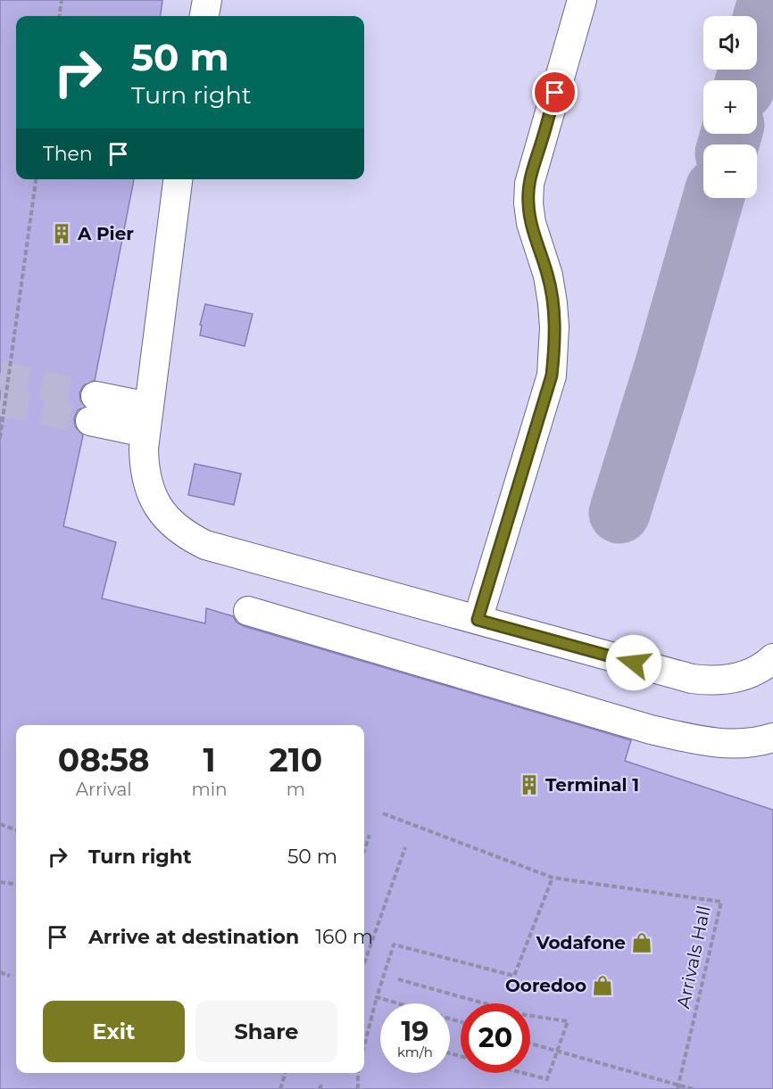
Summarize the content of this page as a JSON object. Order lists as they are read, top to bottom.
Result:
{
  "streets": {
    "path": ["Arrivals Hall"]
  },
  "places": {
    "building": ["A Pier", "Terminal 1"],
    "shop": ["Vodafone", "Ooredoo"]
  },
  "page": {
    "map_buttons": ["+", "−"],
    "turn": ["50 m", "Turn right"],
    "then": "Then",
    "eta": [
      "08:58",
      "Arrival",
      "1",
      "min",
      "210",
      "m"
    ],
    "list": [
      {
        "name": "Turn right",
        "value": "50 m"
      },
      {
        "name": "Arrive at destination",
        "value": "160 m"
      }
    ],
    "buttons": ["Exit", "Share"],
    "speed": "19 km/h",
    "limit": "20"
  }
}
